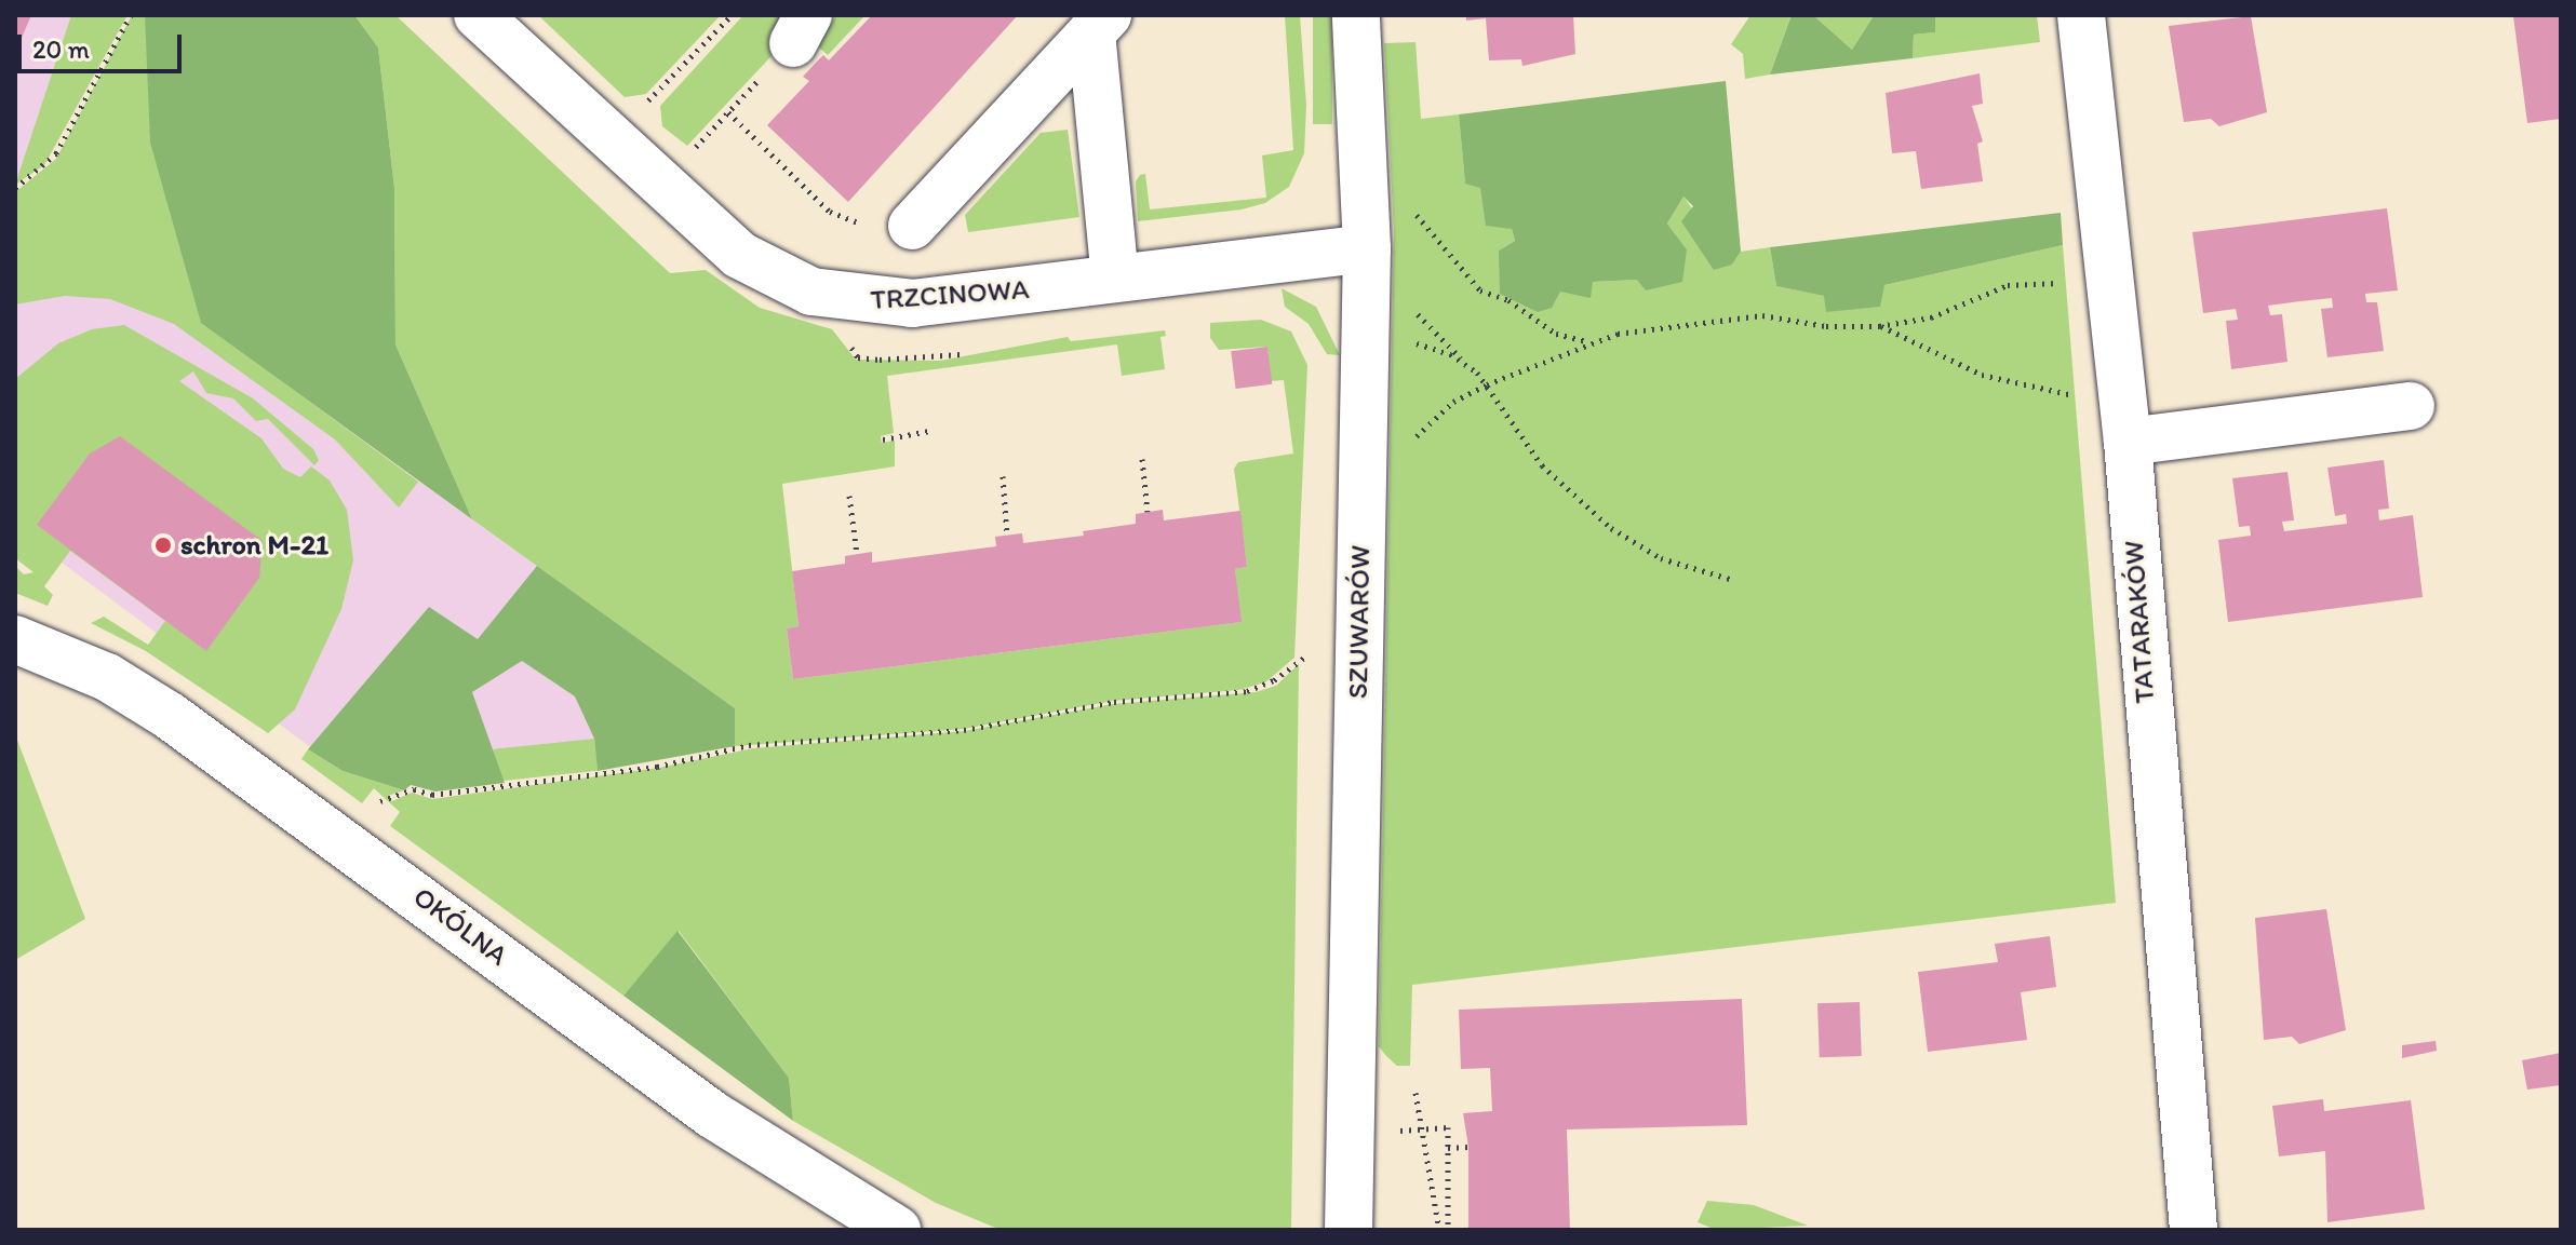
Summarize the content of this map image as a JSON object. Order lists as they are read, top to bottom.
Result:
{
  "streets": {
    "street": [
      "TRZCINOWA",
      "SZUWARÓW",
      "TATARAKÓW",
      "OKÓLNA"
    ]
  },
  "crossings": [
    ["TRZCINOWA", "SZUWARÓW"]
  ],
  "places": ["schron M-21"],
  "scale_bar": "20 m"
}
